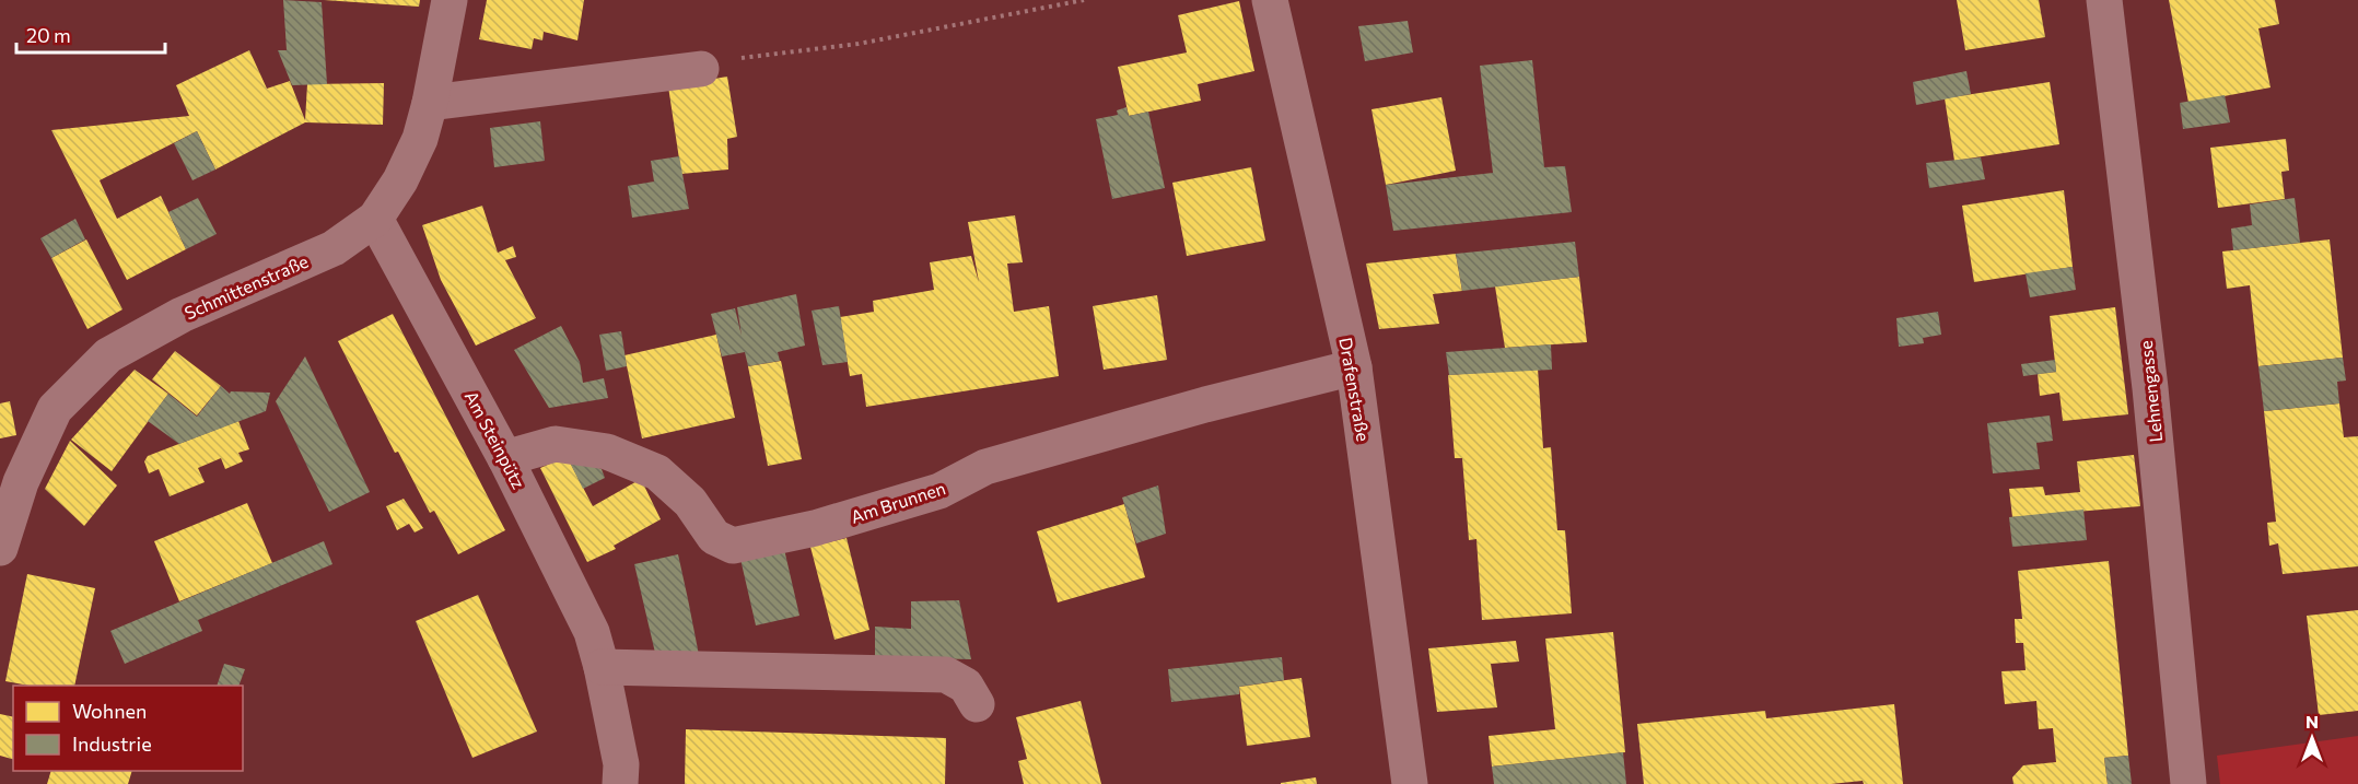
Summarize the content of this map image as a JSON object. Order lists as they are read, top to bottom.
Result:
{
  "streets": {
    "street": [
      "Schmittenstraße",
      "Drafenstraße",
      "Lehnengasse",
      "Am Steinpütz",
      "Am Brunnen"
    ]
  },
  "crossings": [
    ["Schmittenstraße", "Am Steinpütz"],
    ["Drafenstraße", "Am Brunnen"],
    ["Am Steinpütz", "Am Brunnen"]
  ],
  "legend": ["Wohnen", "Industrie"],
  "scale_bar": "20 m",
  "north": "top"
}
